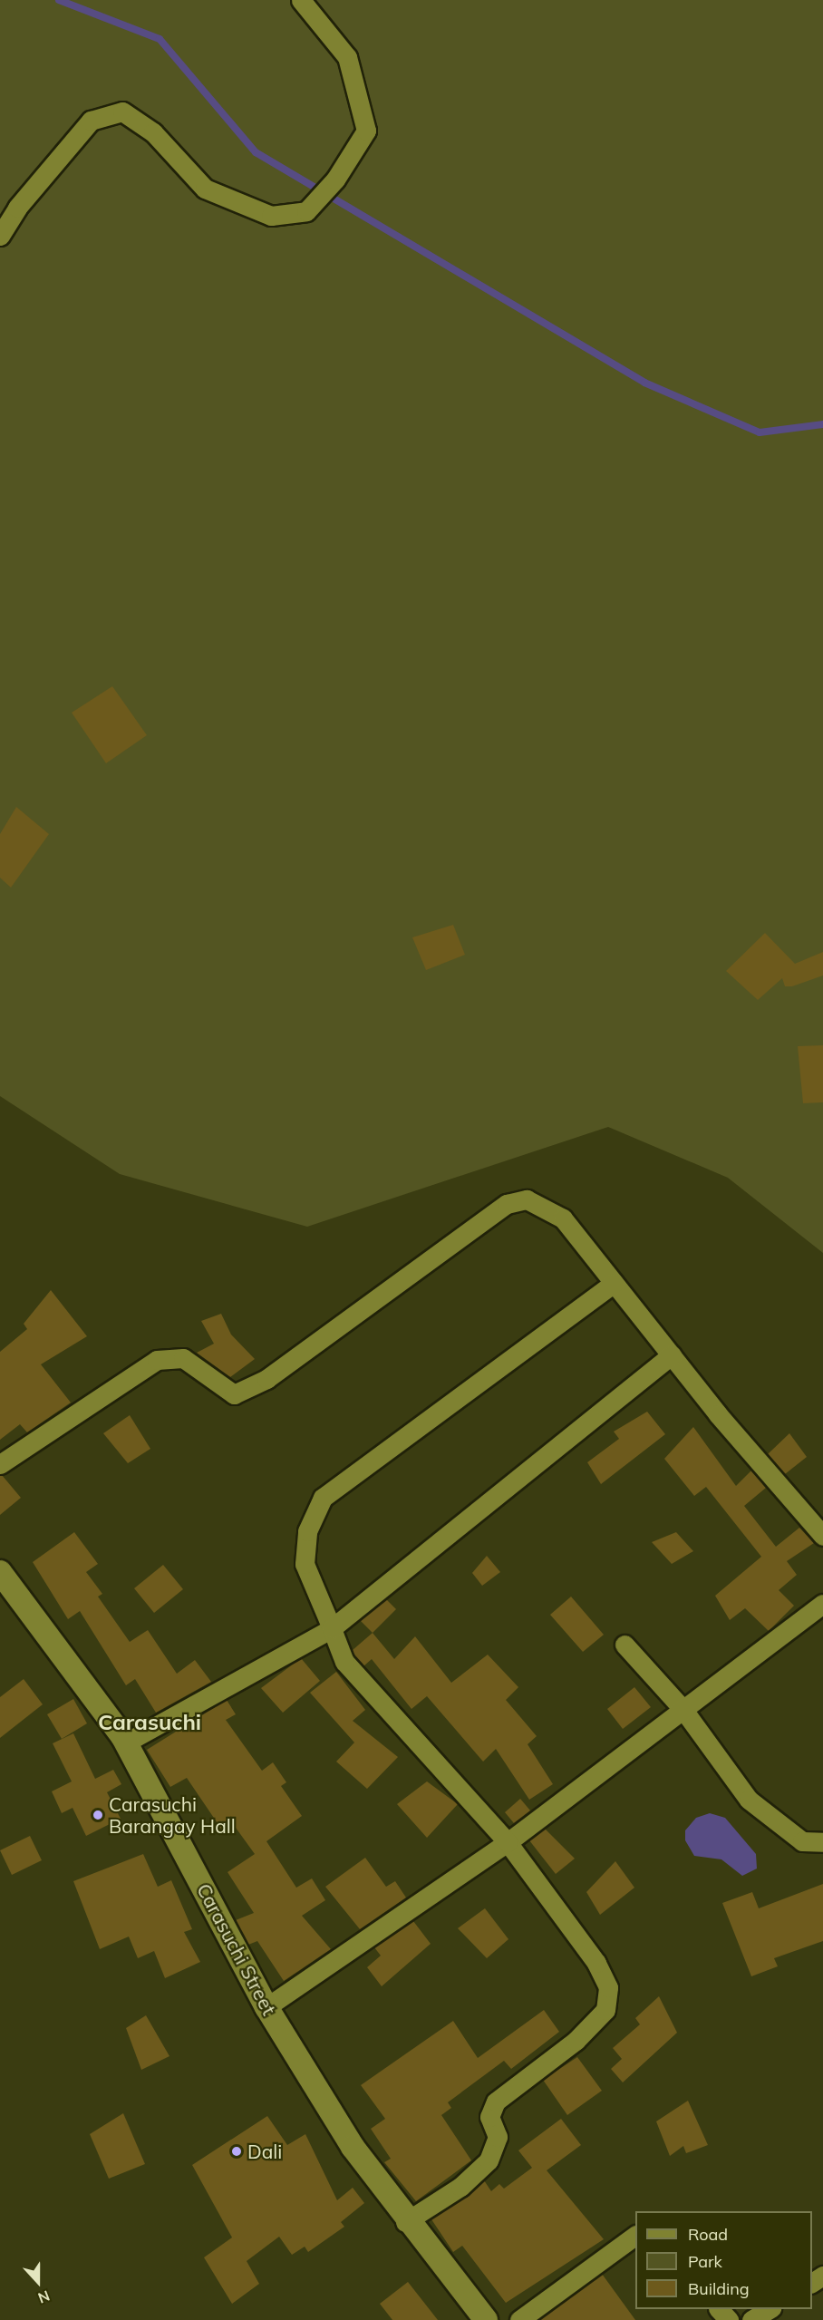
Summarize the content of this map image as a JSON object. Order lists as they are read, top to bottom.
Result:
{
  "streets": {
    "street": ["Carasuchi Street"]
  },
  "districts": ["Carasuchi"],
  "places": ["Carasuchi Barangay Hall", "Dali"],
  "legend": ["Road", "Park", "Building"],
  "north": "bottom"
}
